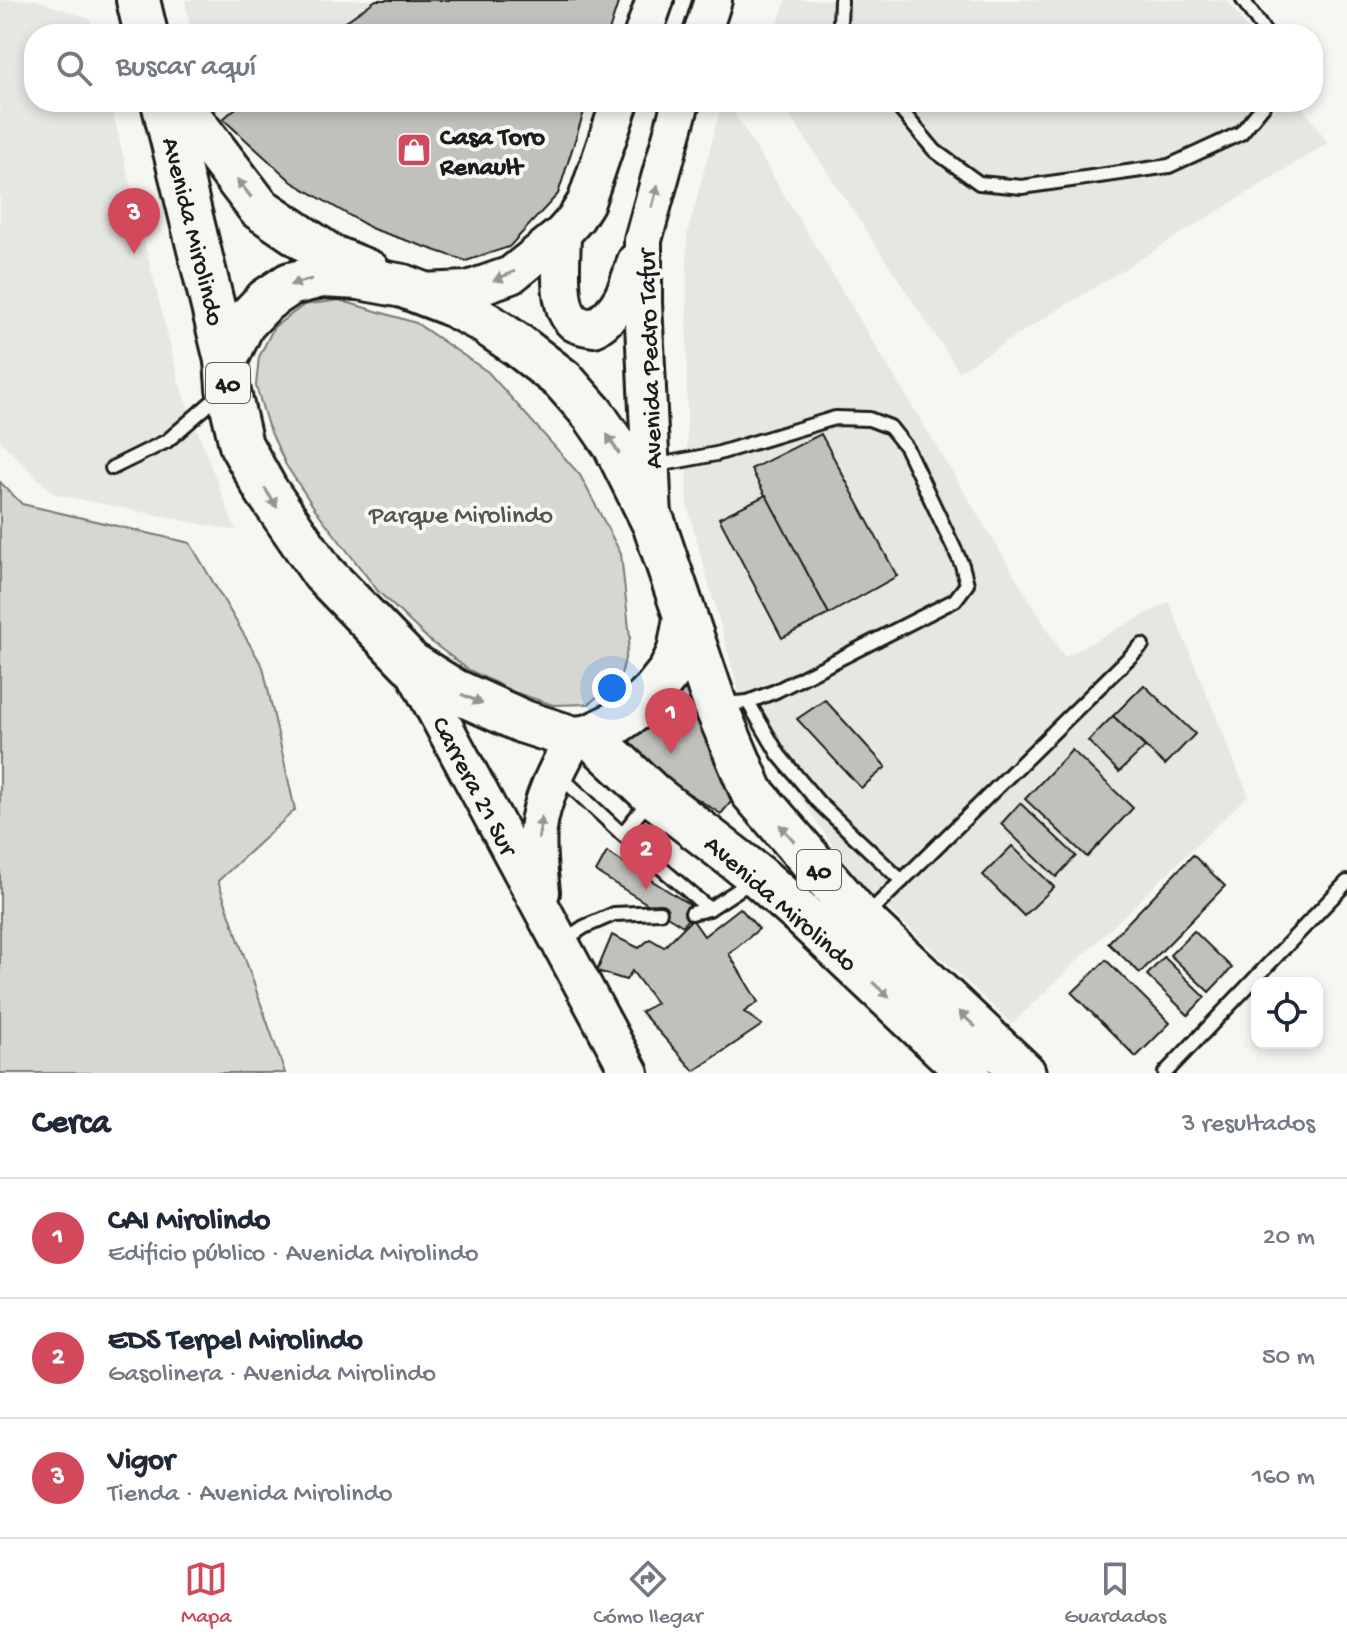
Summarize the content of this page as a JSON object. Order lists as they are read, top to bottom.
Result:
{
  "streets": {
    "main road": [
      "Avenida Mirolindo",
      "Avenida Pedro Tafur",
      "40",
      "Carrera 21 Sur"
    ]
  },
  "crossings": [
    ["Avenida Mirolindo", "40"],
    ["Avenida Mirolindo", "Carrera 21 Sur"],
    ["Avenida Pedro Tafur", "40"],
    ["40", "Carrera 21 Sur"]
  ],
  "parks": ["Parque Mirolindo"],
  "places": {
    "shop": ["Casa Toro Renault"]
  },
  "page": {
    "search": "Buscar aquí",
    "pins": ["3", "1", "2"],
    "heading": ["Cerca", "3 resultados"],
    "list": [
      {
        "mark": "1",
        "name": "CAI Mirolindo",
        "note": "Edificio público · Avenida Mirolindo",
        "value": "20 m"
      },
      {
        "mark": "2",
        "name": "EDS Terpel Mirolindo",
        "note": "Gasolinera · Avenida Mirolindo",
        "value": "50 m"
      },
      {
        "mark": "3",
        "name": "Vigor",
        "note": "Tienda · Avenida Mirolindo",
        "value": "160 m"
      }
    ],
    "nav": ["Mapa", "Cómo llegar", "Guardados"]
  }
}
